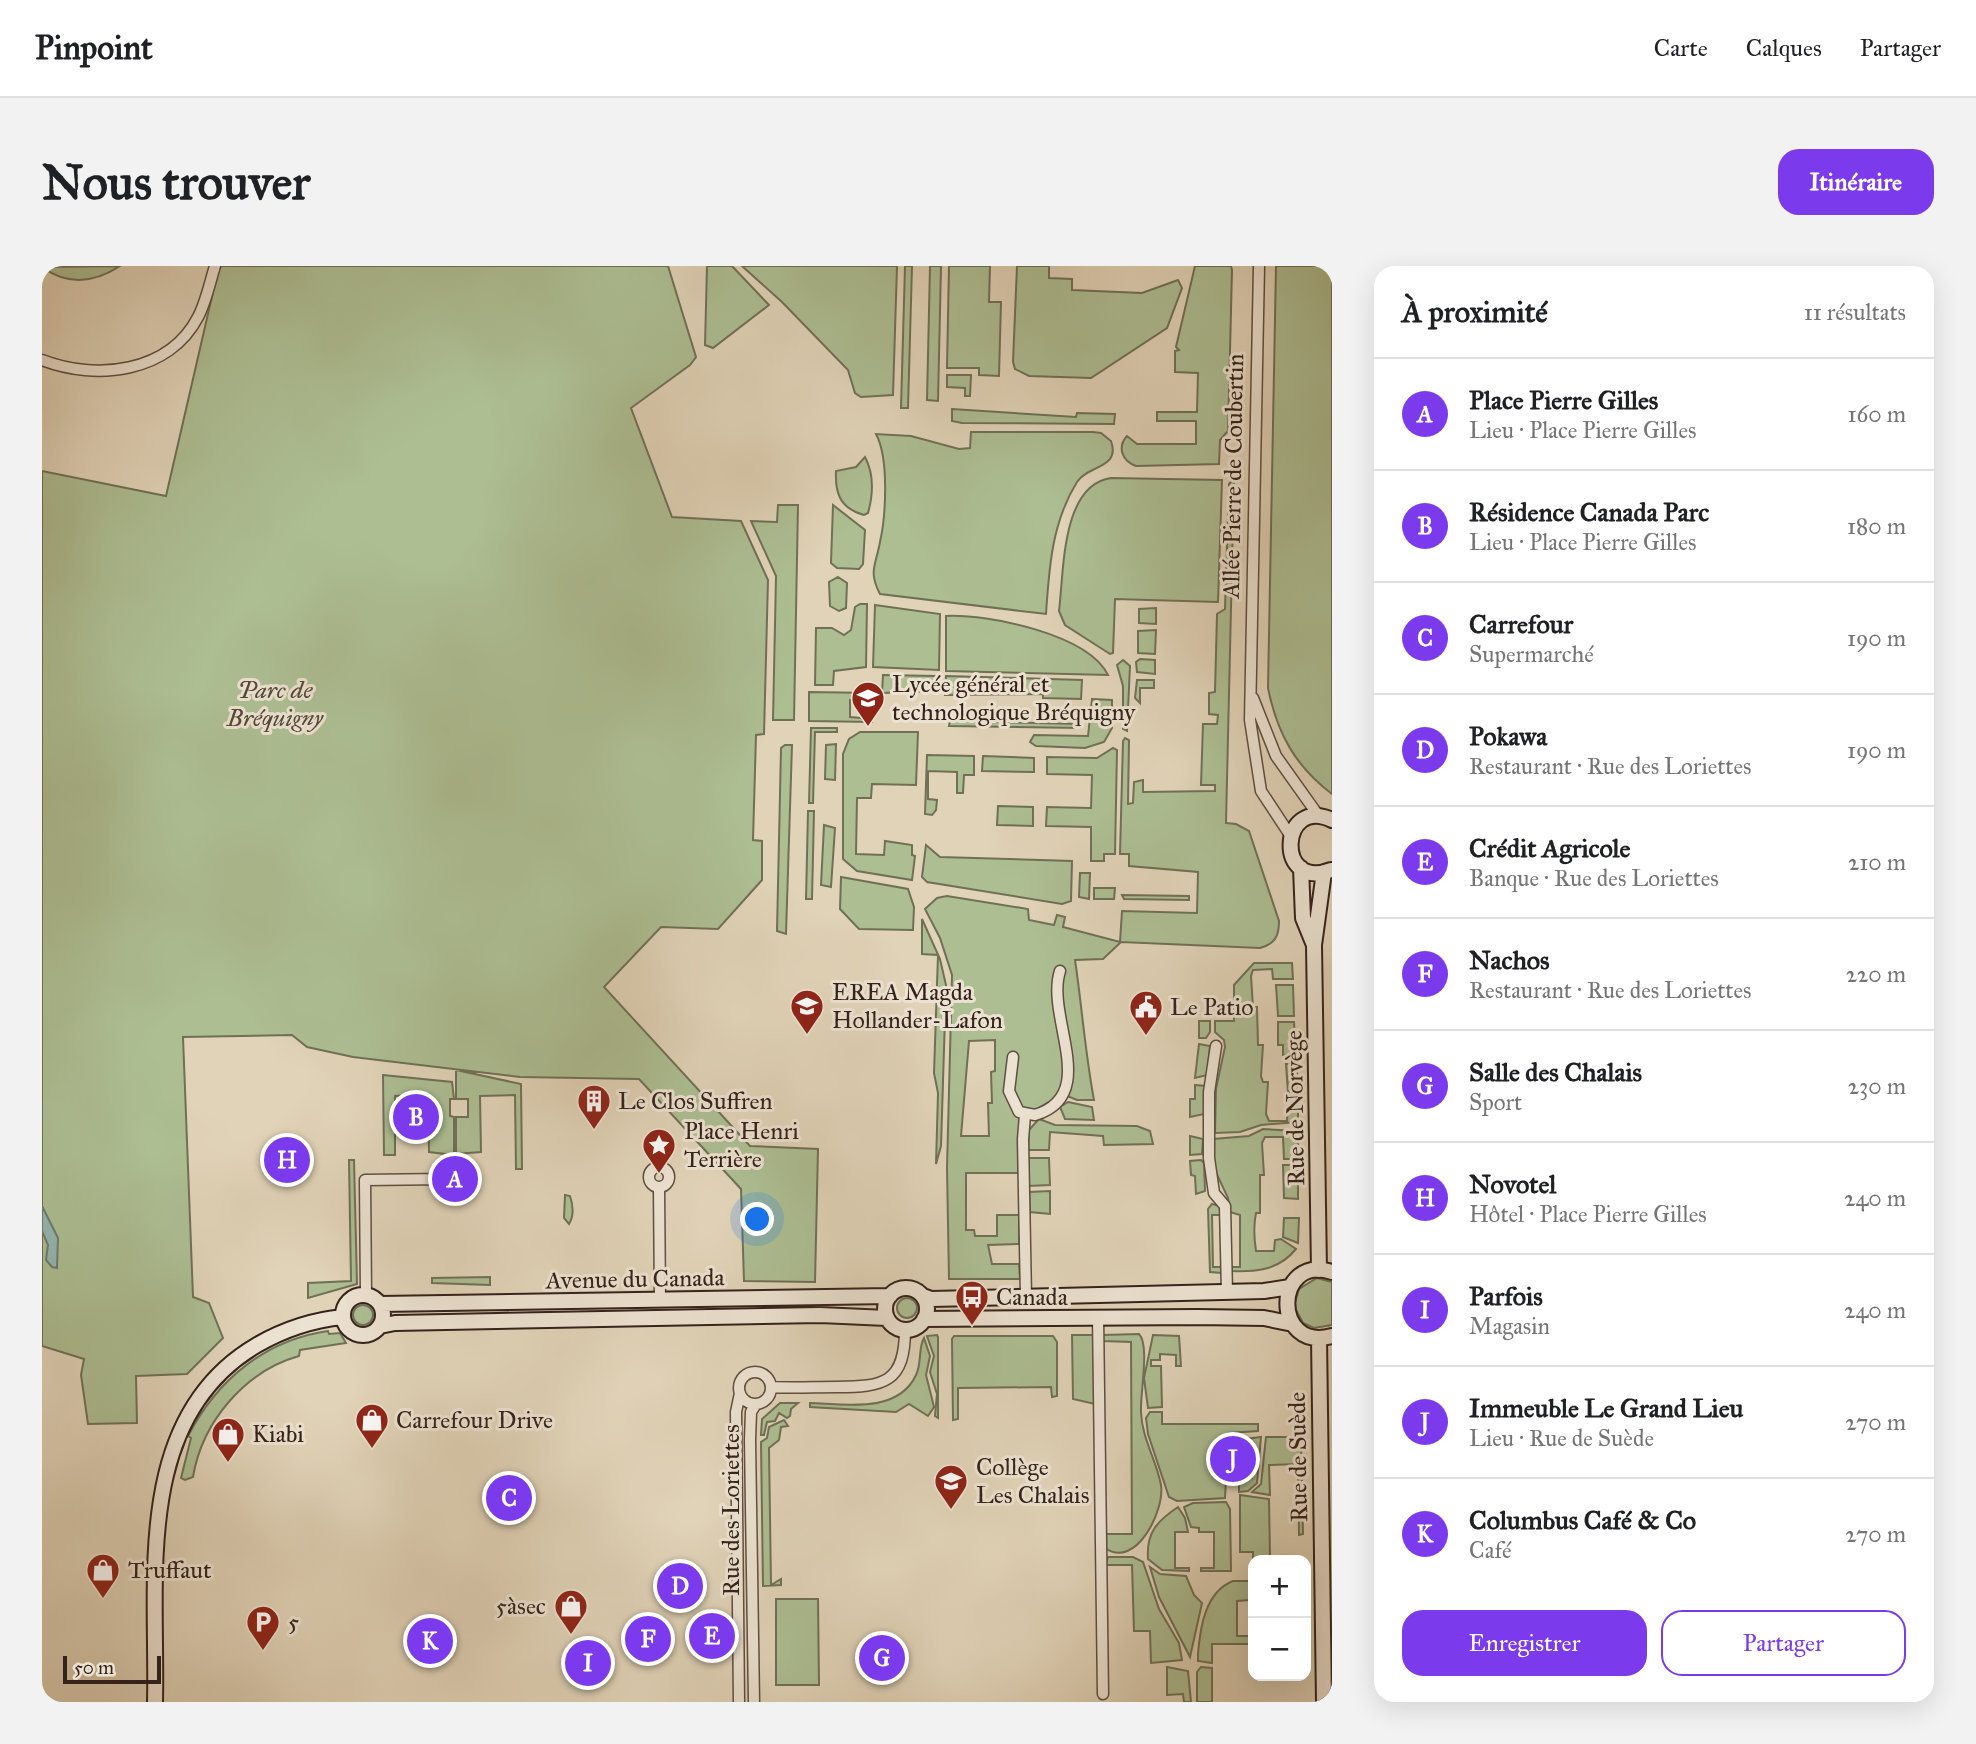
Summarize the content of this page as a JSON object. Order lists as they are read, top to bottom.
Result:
{
  "streets": {
    "street": [
      "Allée Pierre de Coubertin",
      "Rue de Norvège",
      "Avenue du Canada",
      "Rue de Suède",
      "Rue des Loriettes"
    ]
  },
  "crossings": [
    ["Allée Pierre de Coubertin", "Rue de Norvège"]
  ],
  "parks": ["Parc de Bréquigny"],
  "places": {
    "school or university": ["Lycée général et technologique Bréquigny", "EREA Magda Hollander-Lafon", "Collège Les Chalais"],
    "public building": ["Le Patio"],
    "building": ["Le Clos Suffren"],
    "place": ["Place Henri Terrière"],
    "bus stop": ["Canada"],
    "shop": [
      "Carrefour Drive",
      "Kiabi",
      "Truffaut",
      "5àsec"
    ],
    "parking": ["5"]
  },
  "scale_bar": "50 m",
  "page": {
    "header": "Pinpoint",
    "nav": ["Carte", "Calques", "Partager"],
    "buttons": [
      "Itinéraire",
      ["Enregistrer", "Partager"]
    ],
    "title": "Nous trouver",
    "heading": ["À proximité", "11 résultats"],
    "list": [
      {
        "mark": "A",
        "name": "Place Pierre Gilles",
        "note": "Lieu · Place Pierre Gilles",
        "value": "160 m"
      },
      {
        "mark": "B",
        "name": "Résidence Canada Parc",
        "note": "Lieu · Place Pierre Gilles",
        "value": "180 m"
      },
      {
        "mark": "C",
        "name": "Carrefour",
        "note": "Supermarché",
        "value": "190 m"
      },
      {
        "mark": "D",
        "name": "Pokawa",
        "note": "Restaurant · Rue des Loriettes",
        "value": "190 m"
      },
      {
        "mark": "E",
        "name": "Crédit Agricole",
        "note": "Banque · Rue des Loriettes",
        "value": "210 m"
      },
      {
        "mark": "F",
        "name": "Nachos",
        "note": "Restaurant · Rue des Loriettes",
        "value": "220 m"
      },
      {
        "mark": "G",
        "name": "Salle des Chalais",
        "note": "Sport",
        "value": "230 m"
      },
      {
        "mark": "H",
        "name": "Novotel",
        "note": "Hôtel · Place Pierre Gilles",
        "value": "240 m"
      },
      {
        "mark": "I",
        "name": "Parfois",
        "note": "Magasin",
        "value": "240 m"
      },
      {
        "mark": "J",
        "name": "Immeuble Le Grand Lieu",
        "note": "Lieu · Rue de Suède",
        "value": "270 m"
      },
      {
        "mark": "K",
        "name": "Columbus Café & Co",
        "note": "Café",
        "value": "270 m"
      }
    ],
    "pins": [
      "B",
      "H",
      "A",
      "J",
      "C",
      "D",
      "E",
      "F",
      "K",
      "G",
      "I"
    ],
    "map_buttons": ["+", "−"],
    "scale": "50 m"
  }
}
